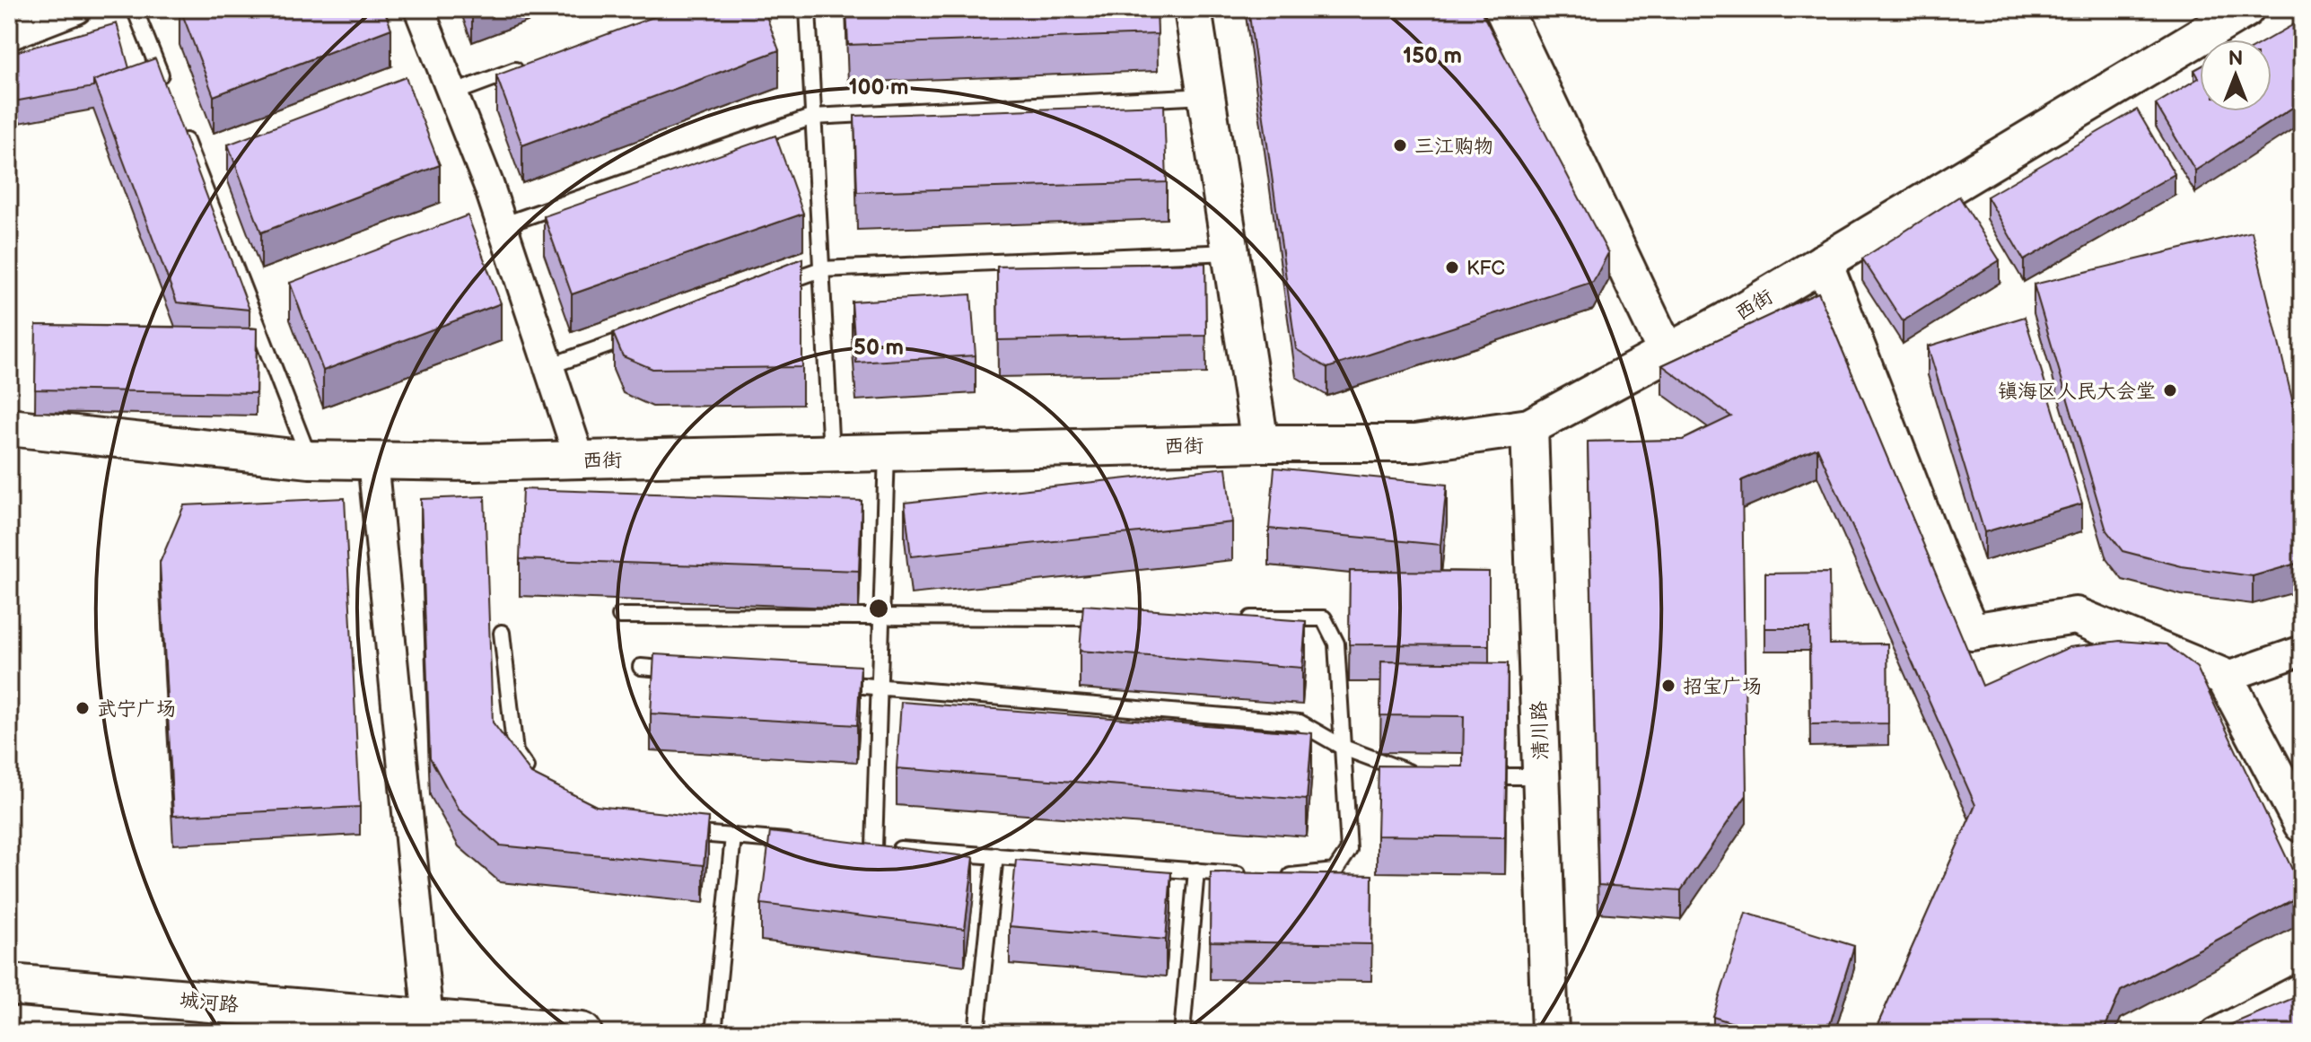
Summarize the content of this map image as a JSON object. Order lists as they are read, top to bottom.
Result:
{
  "streets": {
    "main road": ["城河路"],
    "street": ["西街", "清川路"]
  },
  "crossings": [
    ["西街", "清川路"]
  ],
  "places": [
    "三江购物",
    "KFC",
    "镇海区人民大会堂",
    "招宝广场",
    "武宁广场"
  ],
  "north": "top",
  "rings": ["150 m", "100 m", "50 m"]
}
